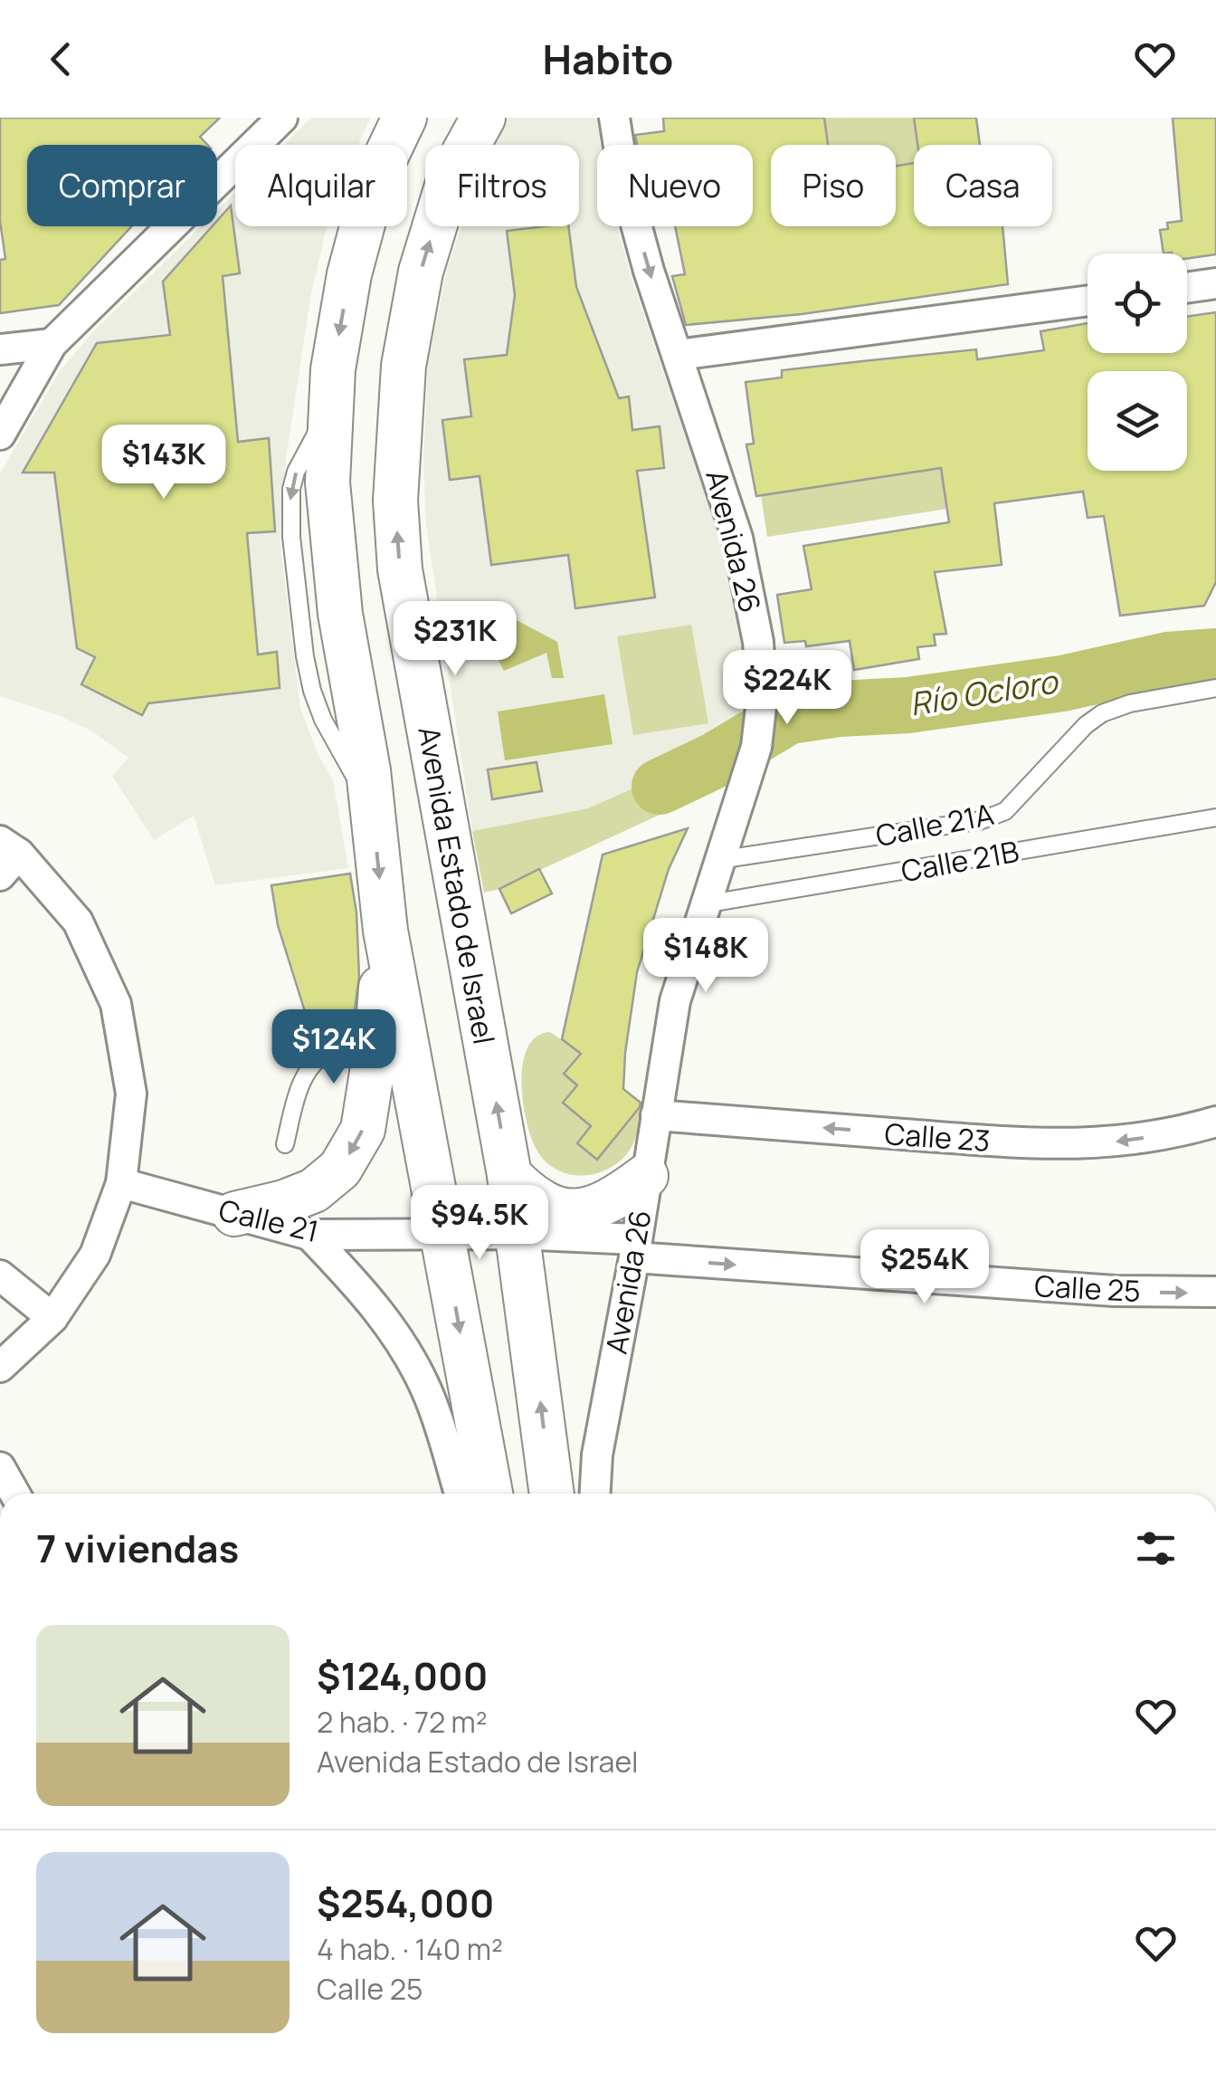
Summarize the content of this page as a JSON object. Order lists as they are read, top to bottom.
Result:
{
  "streets": {
    "main road": ["Avenida Estado de Israel"],
    "street": [
      "Avenida 26",
      "Calle 23",
      "Calle 21",
      "Calle 25"
    ],
    "lane": ["Calle 21A", "Calle 21B"]
  },
  "crossings": [
    ["Avenida 26", "Calle 21A"],
    ["Avenida 26", "Calle 21B"],
    ["Avenida 26", "Calle 23"],
    ["Avenida 26", "Calle 21"],
    ["Avenida 26", "Calle 25"],
    ["Avenida Estado de Israel", "Calle 21"],
    ["Calle 21", "Calle 25"]
  ],
  "one_way": ["Calle 23", "Calle 25"],
  "water": ["Río Ocloro"],
  "page": {
    "header": "Habito",
    "chip": [
      "Comprar",
      "Alquilar",
      "Filtros",
      "Nuevo",
      "Piso",
      "Casa"
    ],
    "price": [
      "$143K",
      "$231K",
      "$224K",
      "$148K",
      "$124K",
      "$94.5K",
      "$254K"
    ],
    "heading": "7 viviendas",
    "list": [
      {
        "name": "$124,000",
        "note": "2 hab. · 72 m² · Avenida Estado de Israel"
      },
      {
        "name": "$254,000",
        "note": "4 hab. · 140 m² · Calle 25"
      }
    ]
  }
}
